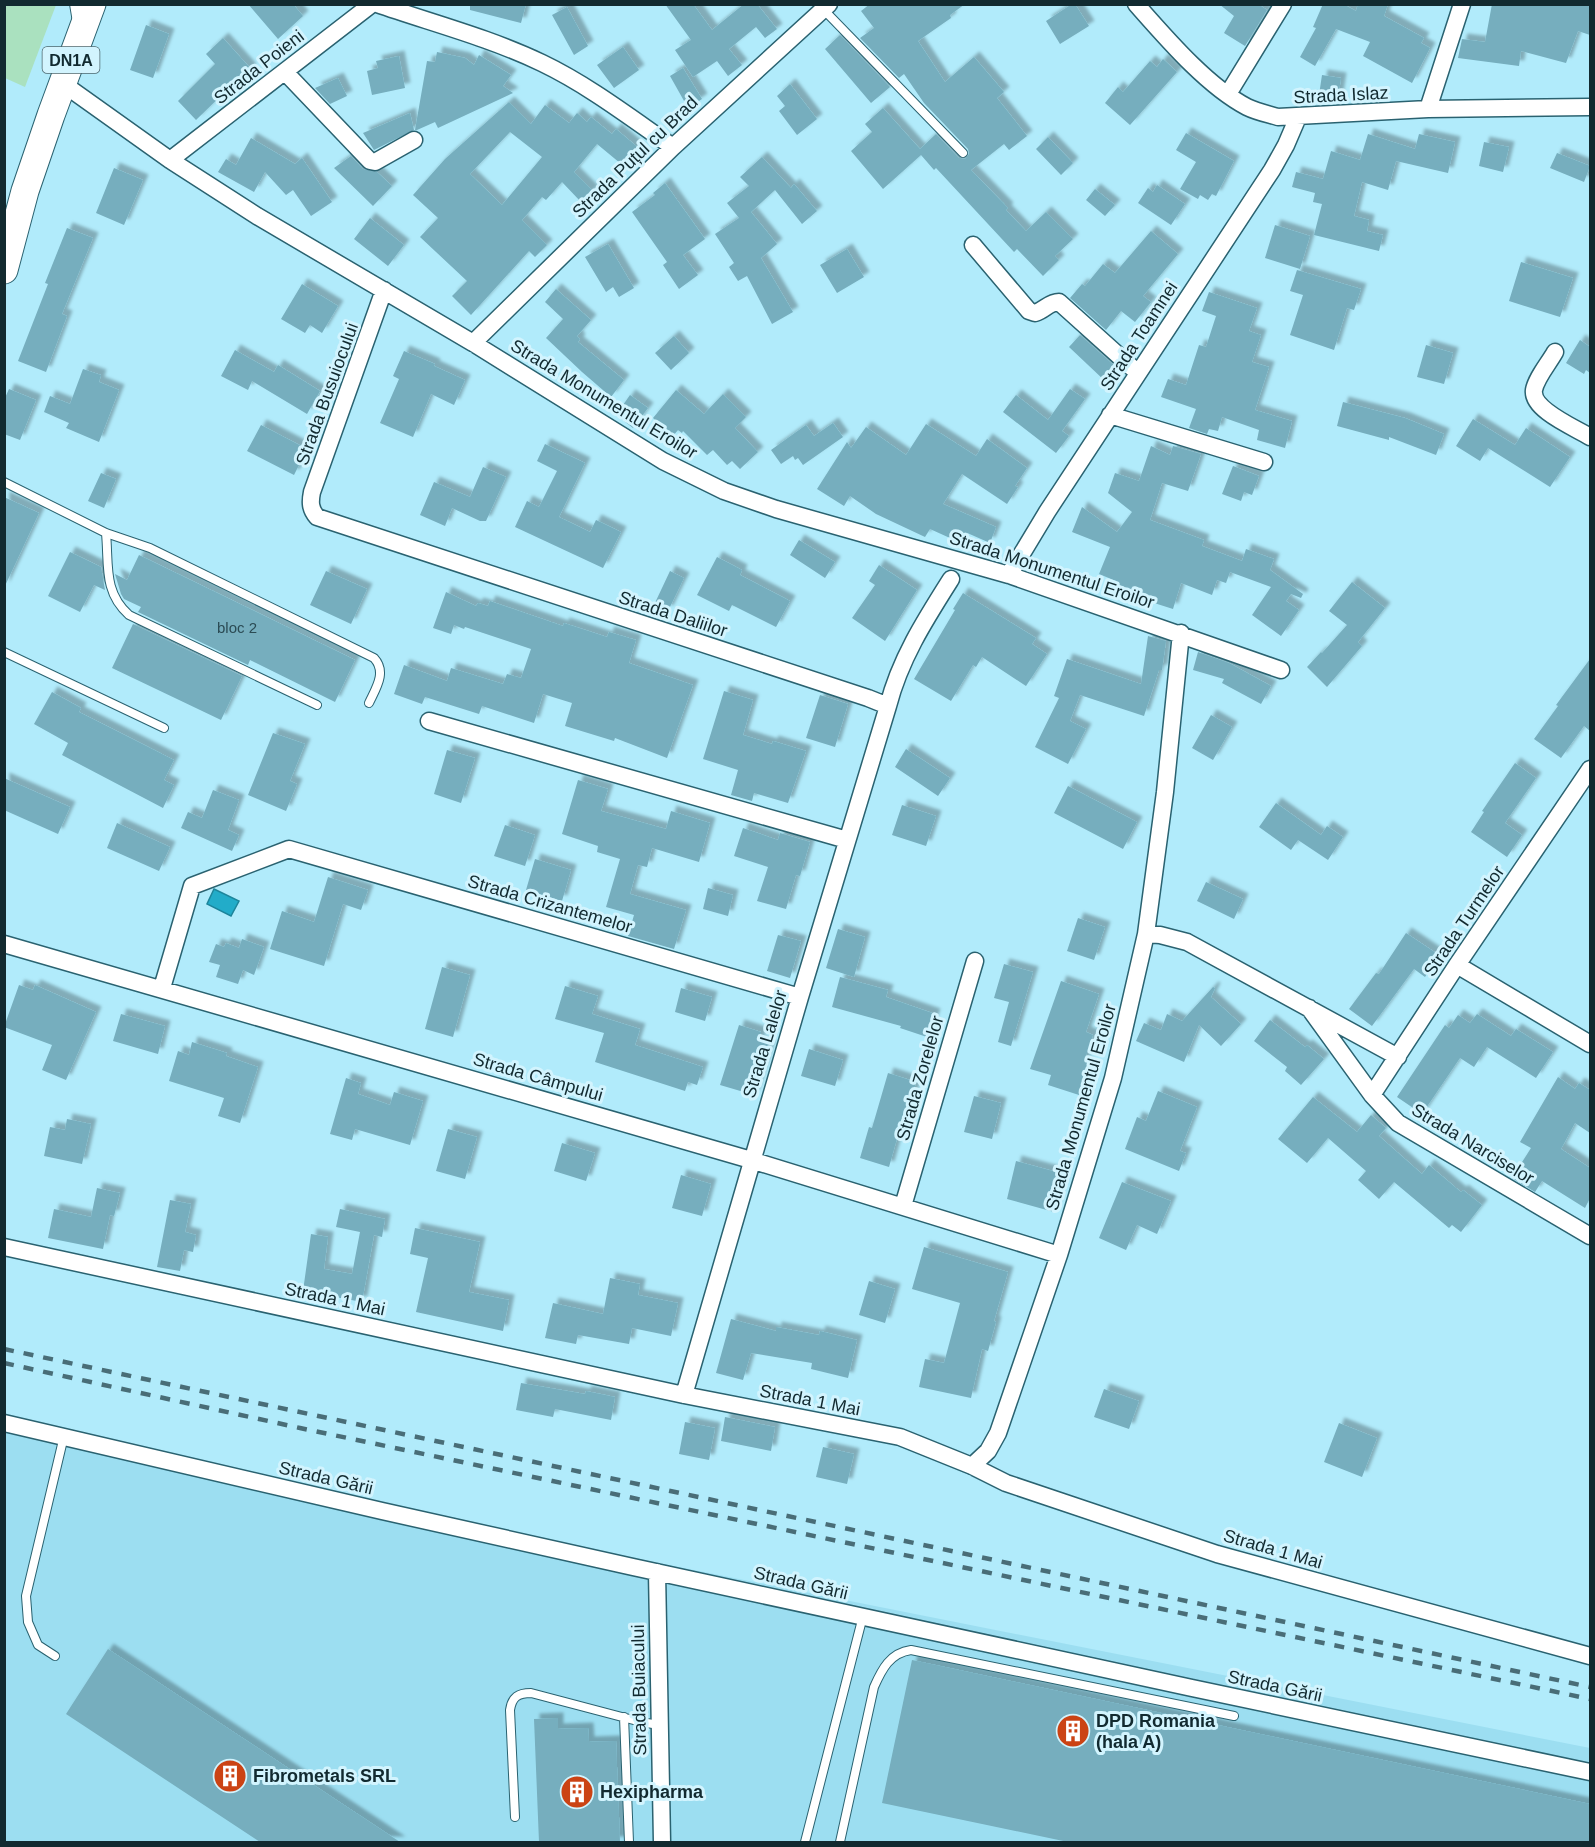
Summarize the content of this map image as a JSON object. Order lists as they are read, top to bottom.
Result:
{
  "streets": {
    "main road": ["DN1A"],
    "street": [
      "Strada Poieni",
      "Strada Islaz",
      "Strada Puțul cu Brad",
      "Strada Toamnei",
      "Strada Busuiocului",
      "Strada Monumentul Eroilor",
      "Strada Daliilor",
      "Strada Crizantemelor",
      "Strada Turmelor",
      "Strada Lalelor",
      "Strada Câmpului",
      "Strada Zorelelor",
      "Strada Narciselor",
      "Strada 1 Mai",
      "Strada Gării",
      "Strada Buiacului"
    ]
  },
  "crossings": [
    ["DN1A", "Strada Monumentul Eroilor"],
    ["Strada Poieni", "Strada Monumentul Eroilor"],
    ["Strada Islaz", "Strada Toamnei"],
    ["Strada Puțul cu Brad", "Strada Monumentul Eroilor"],
    ["Strada Toamnei", "Strada Monumentul Eroilor"],
    ["Strada Busuiocului", "Strada Monumentul Eroilor"],
    ["Strada Busuiocului", "Strada Daliilor"],
    ["Strada Monumentul Eroilor", "Strada Câmpului"],
    ["Strada Monumentul Eroilor", "Strada Narciselor"],
    ["Strada Monumentul Eroilor", "Strada 1 Mai"],
    ["Strada Daliilor", "Strada Lalelor"],
    ["Strada Crizantemelor", "Strada Lalelor"],
    ["Strada Crizantemelor", "Strada Câmpului"],
    ["Strada Turmelor", "Strada Narciselor"],
    ["Strada Lalelor", "Strada Câmpului"],
    ["Strada Lalelor", "Strada 1 Mai"],
    ["Strada Câmpului", "Strada Zorelelor"],
    ["Strada Gării", "Strada Buiacului"]
  ],
  "places": {
    "building": ["DPD Romania (hala A)", "Fibrometals SRL", "Hexipharma"]
  },
  "house_numbers": ["bloc 2"]
}
